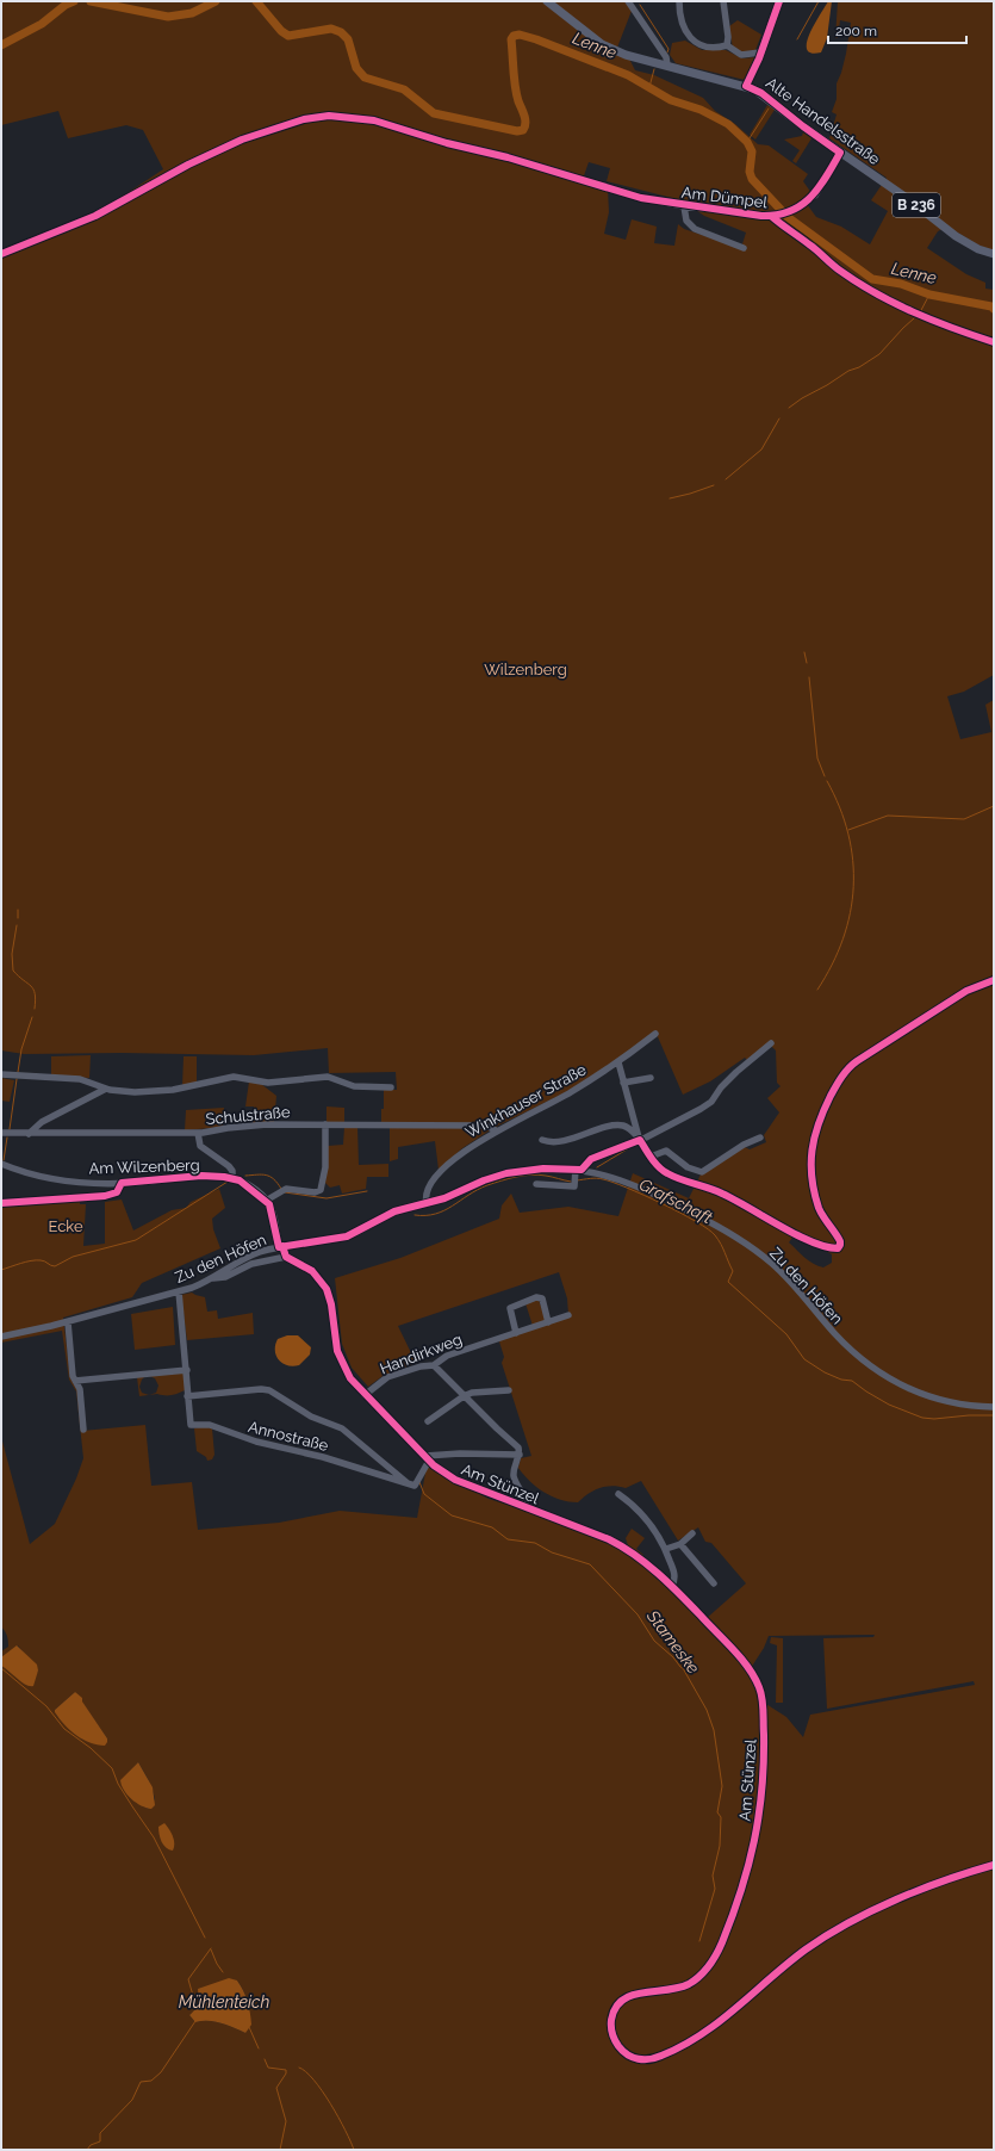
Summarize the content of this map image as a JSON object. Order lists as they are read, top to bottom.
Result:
{
  "streets": {
    "main road": ["Alte Handelsstraße", "B 236"],
    "street": [
      "Am Dümpel",
      "Winkhauser Straße",
      "Schulstraße",
      "Am Wilzenberg",
      "Zu den Höfen",
      "Handirkweg",
      "Annostraße",
      "Am Stünzel"
    ]
  },
  "crossings": [
    ["Alte Handelsstraße", "Am Dümpel"],
    ["Winkhauser Straße", "Schulstraße"],
    ["Winkhauser Straße", "Zu den Höfen"],
    ["Schulstraße", "Am Wilzenberg"],
    ["Zu den Höfen", "Annostraße"],
    ["Handirkweg", "Am Stünzel"]
  ],
  "water": [
    "Lenne",
    "Grafschaft",
    "Stameske",
    "Mühlenteich"
  ],
  "parks": ["Wilzenberg", "Ecke"],
  "scale_bar": "200 m"
}
